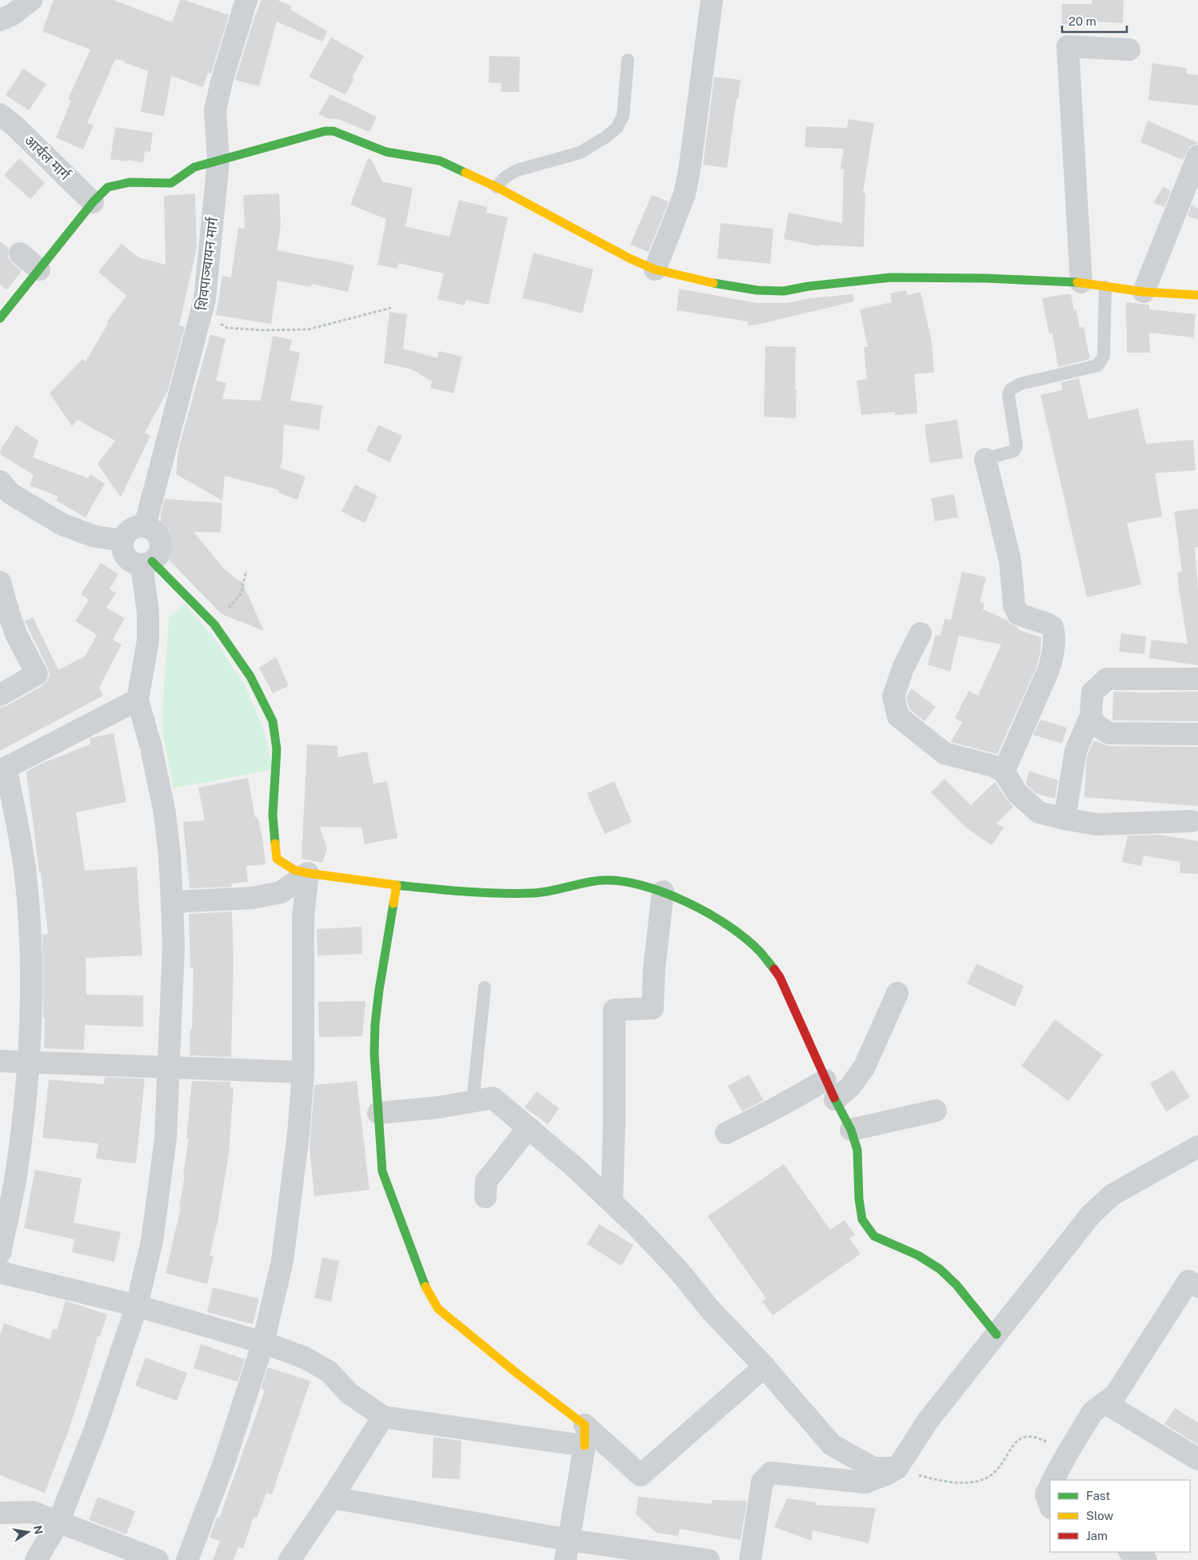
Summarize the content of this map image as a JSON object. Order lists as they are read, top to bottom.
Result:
{
  "streets": {
    "street": ["आर्यल मार्ग", "शिवपाञ्चायन मार्ग"]
  },
  "legend": ["Fast", "Slow", "Jam"],
  "scale_bar": "20 m",
  "north": "right"
}
